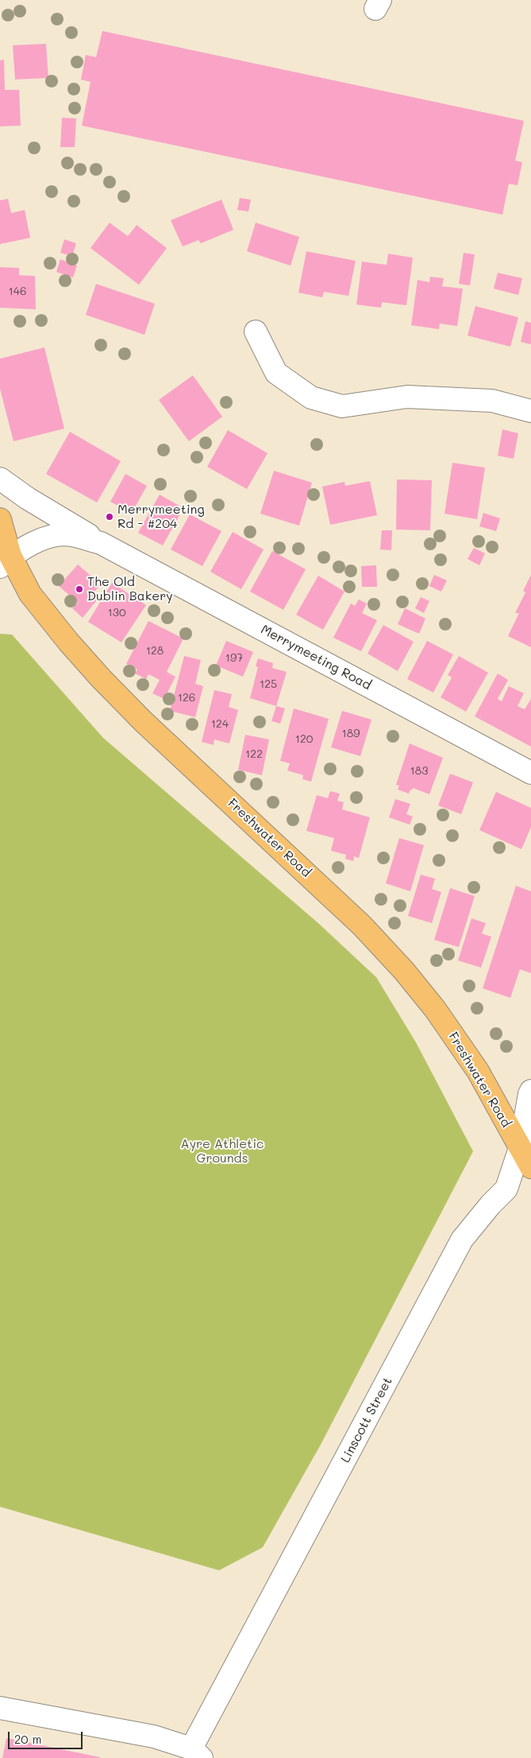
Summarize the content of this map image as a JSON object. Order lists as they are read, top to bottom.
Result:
{
  "streets": {
    "main road": ["Freshwater Road"],
    "street": ["Merrymeeting Road", "Linscott Street"]
  },
  "crossings": [
    ["Merrymeeting Road", "Freshwater Road"],
    ["Freshwater Road", "Linscott Street"]
  ],
  "parks": ["Ayre Athletic Grounds"],
  "places": ["Merrymeeting Rd - #204", "The Old Dublin Bakery"],
  "house_numbers": [
    "146",
    "130",
    "128",
    "197",
    "125",
    "126",
    "124",
    "189",
    "120",
    "122",
    "183"
  ],
  "scale_bar": "20 m"
}
